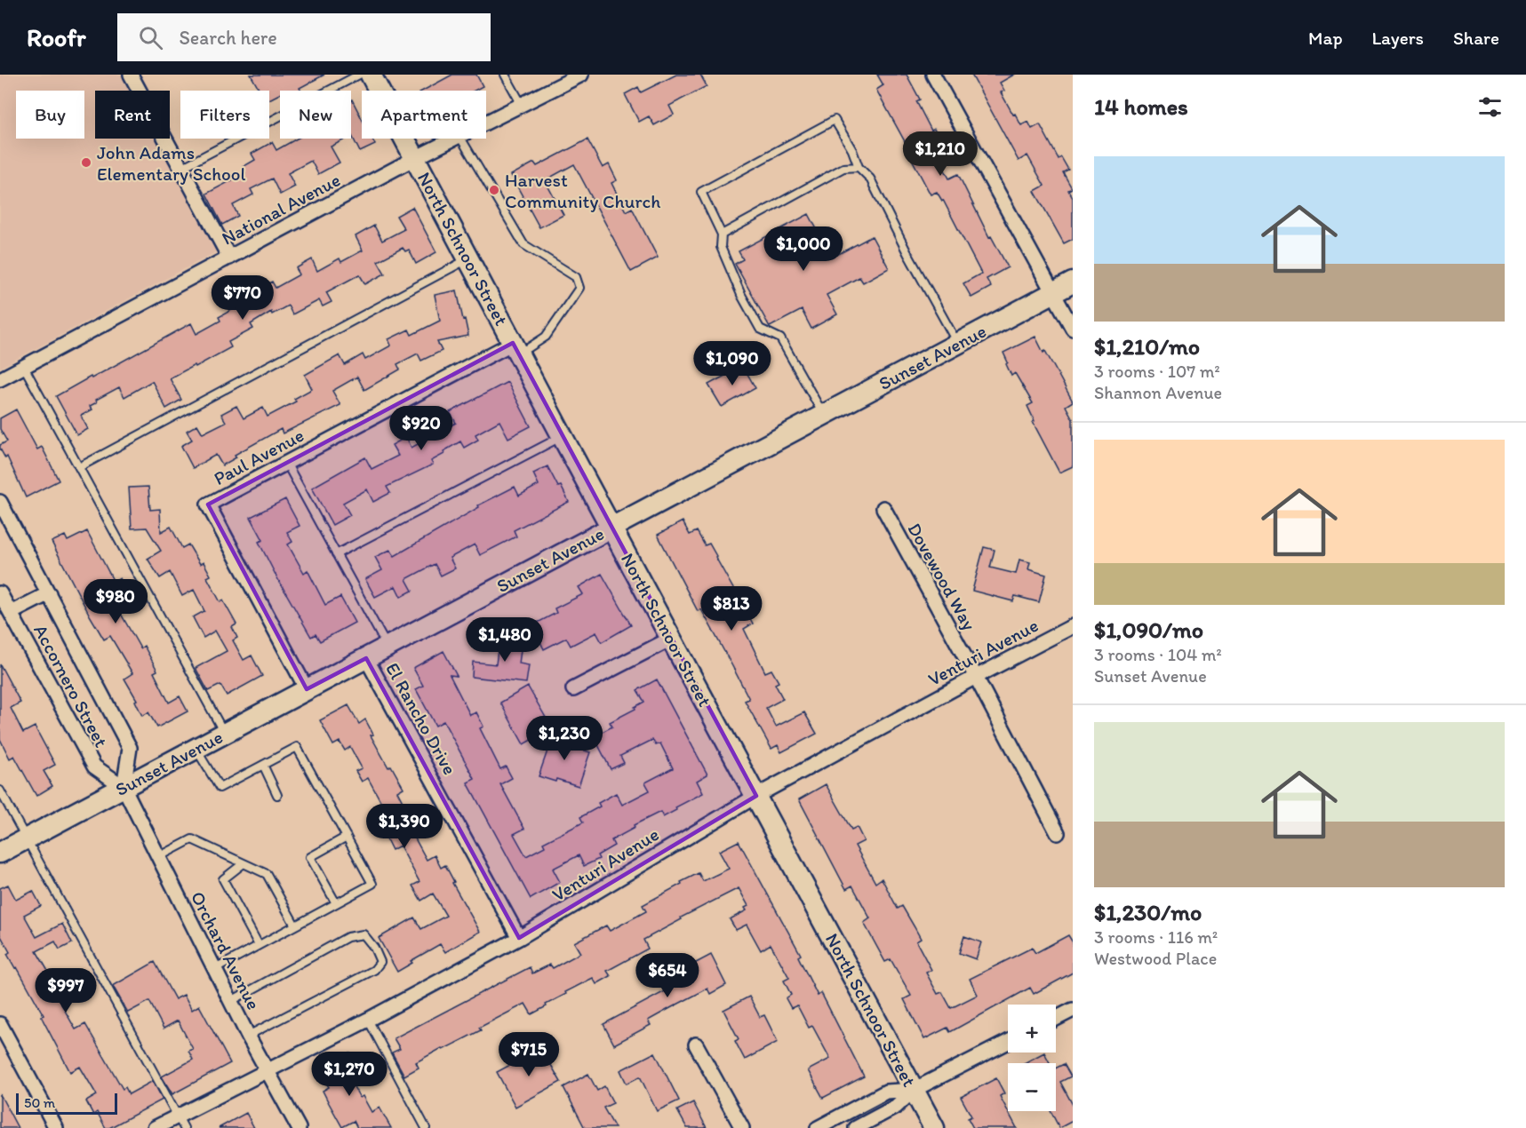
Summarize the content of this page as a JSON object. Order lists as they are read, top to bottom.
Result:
{
  "streets": {
    "main road": ["North Schnoor Street", "Sunset Avenue"],
    "street": [
      "National Avenue",
      "Paul Avenue",
      "Dovewood Way",
      "Venturi Avenue",
      "Accornero Street",
      "El Rancho Drive",
      "Orchard Avenue"
    ]
  },
  "crossings": [
    ["National Avenue", "North Schnoor Street"],
    ["North Schnoor Street", "Sunset Avenue"],
    ["North Schnoor Street", "Paul Avenue"],
    ["North Schnoor Street", "Venturi Avenue"],
    ["Sunset Avenue", "Paul Avenue"],
    ["Sunset Avenue", "Accornero Street"],
    ["Sunset Avenue", "El Rancho Drive"],
    ["Sunset Avenue", "Orchard Avenue"],
    ["Dovewood Way", "Venturi Avenue"],
    ["Venturi Avenue", "El Rancho Drive"],
    ["Venturi Avenue", "Orchard Avenue"],
    ["Accornero Street", "Orchard Avenue"]
  ],
  "places": ["John Adams Elementary School", "Harvest Community Church"],
  "scale_bar": "50 m",
  "page": {
    "header": "Roofr",
    "search": "Search here",
    "nav": ["Map", "Layers", "Share"],
    "heading": "14 homes",
    "chip": [
      "Buy",
      "Rent",
      "Filters",
      "New",
      "Apartment"
    ],
    "price": [
      "$1,210",
      "$1,000",
      "$770",
      "$1,090",
      "$920",
      "$980",
      "$813",
      "$1,480",
      "$1,230",
      "$1,390",
      "$654",
      "$997",
      "$715",
      "$1,270"
    ],
    "list": [
      {
        "name": "$1,210/mo",
        "note": "3 rooms · 107 m² · Shannon Avenue"
      },
      {
        "name": "$1,090/mo",
        "note": "3 rooms · 104 m² · Sunset Avenue"
      },
      {
        "name": "$1,230/mo",
        "note": "3 rooms · 116 m² · Westwood Place"
      }
    ],
    "map_buttons": ["+", "−"],
    "scale": "50 m"
  }
}
